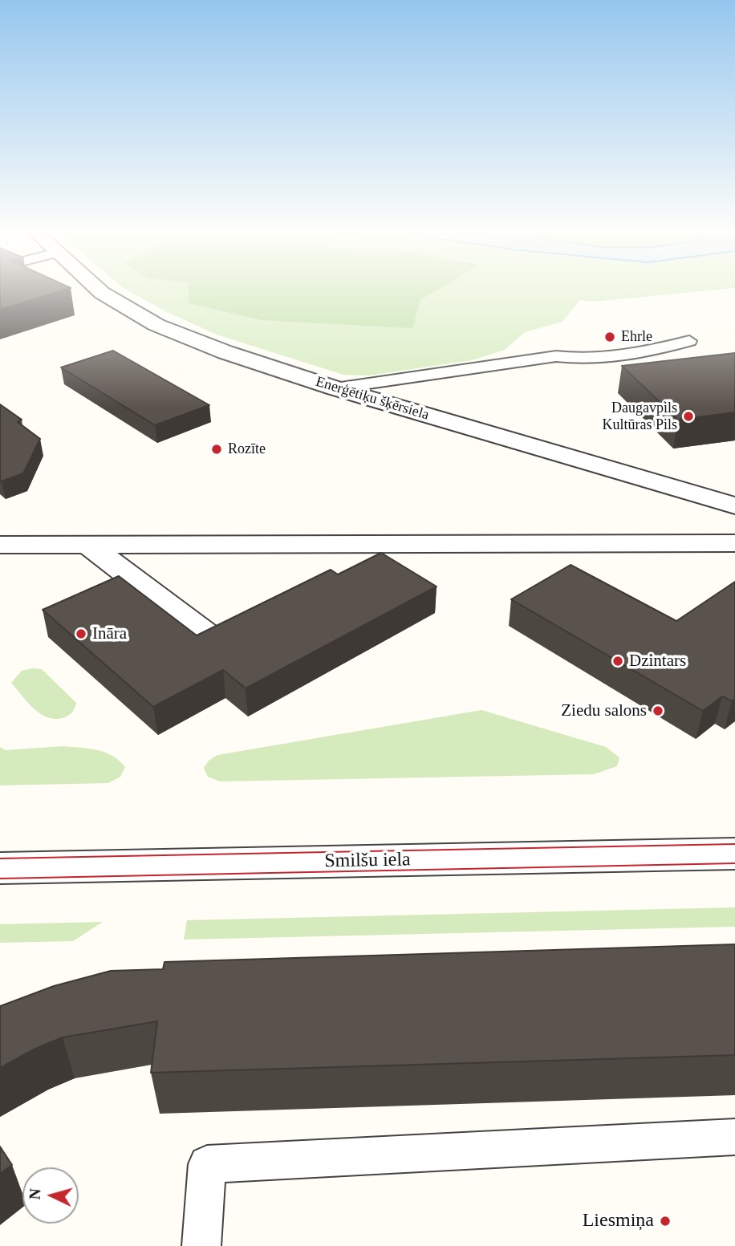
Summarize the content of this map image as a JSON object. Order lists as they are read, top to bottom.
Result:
{
  "streets": {
    "street": ["Enerģētiķu šķērsiela", "Smilšu iela"]
  },
  "places": [
    "Ehrle",
    "Daugavpils Kultūras Pils",
    "Rozīte",
    "Ināra",
    "Dzintars",
    "Ziedu salons",
    "Liesmiņa"
  ],
  "north": "left"
}
